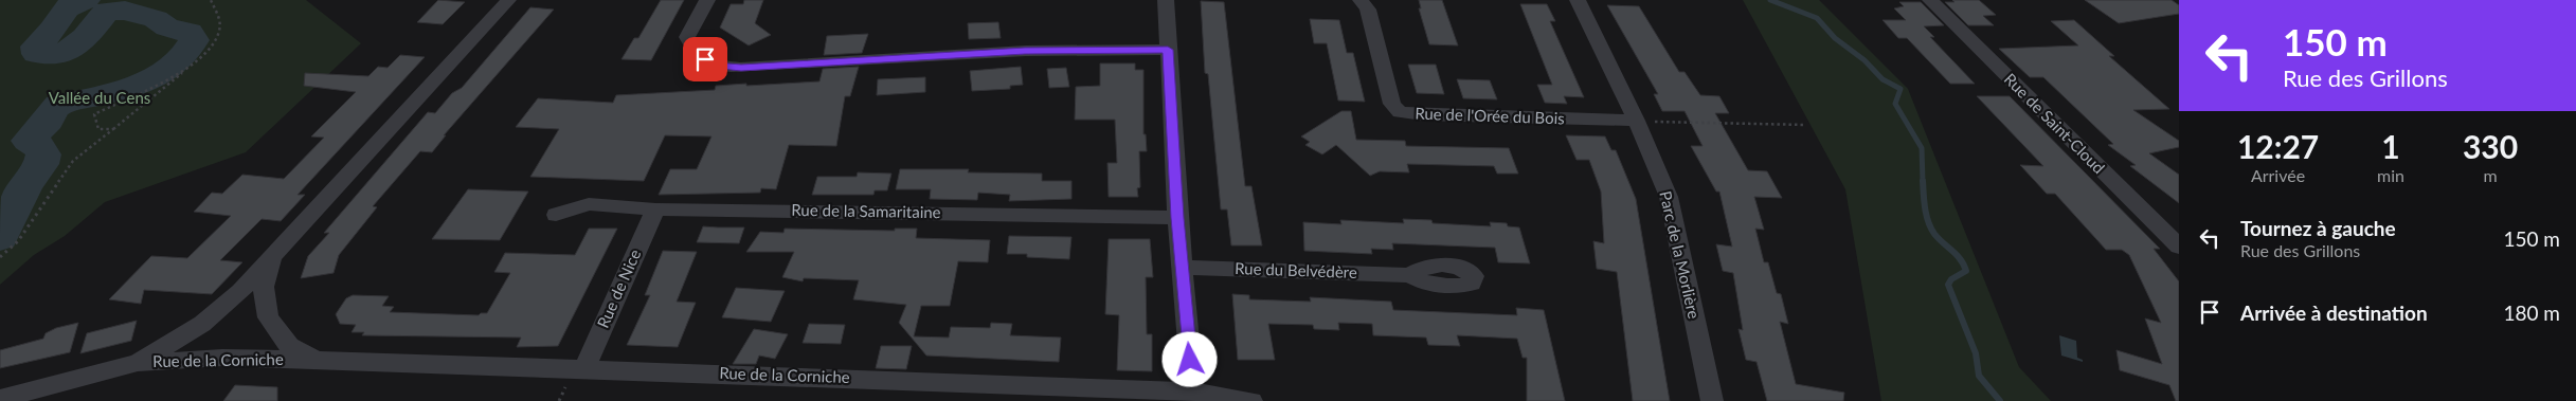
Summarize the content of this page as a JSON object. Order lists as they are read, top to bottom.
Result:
{
  "streets": {
    "street": [
      "Rue de l'Orée du Bois",
      "Rue de Saint-Cloud",
      "Rue de la Samaritaine",
      "Parc de la Morlière",
      "Rue du Belvédère",
      "Rue de Nice",
      "Rue de la Corniche"
    ]
  },
  "crossings": [
    ["Rue de l'Orée du Bois", "Parc de la Morlière"],
    ["Rue de la Samaritaine", "Rue de Nice"],
    ["Rue de Nice", "Rue de la Corniche"]
  ],
  "parks": ["Vallée du Cens"],
  "page": {
    "turn": ["150 m", "Rue des Grillons"],
    "eta": [
      "12:27",
      "Arrivée",
      "1",
      "min",
      "330",
      "m"
    ],
    "list": [
      {
        "name": "Tournez à gauche",
        "note": "Rue des Grillons",
        "value": "150 m"
      },
      {
        "name": "Arrivée à destination",
        "value": "180 m"
      }
    ]
  }
}
